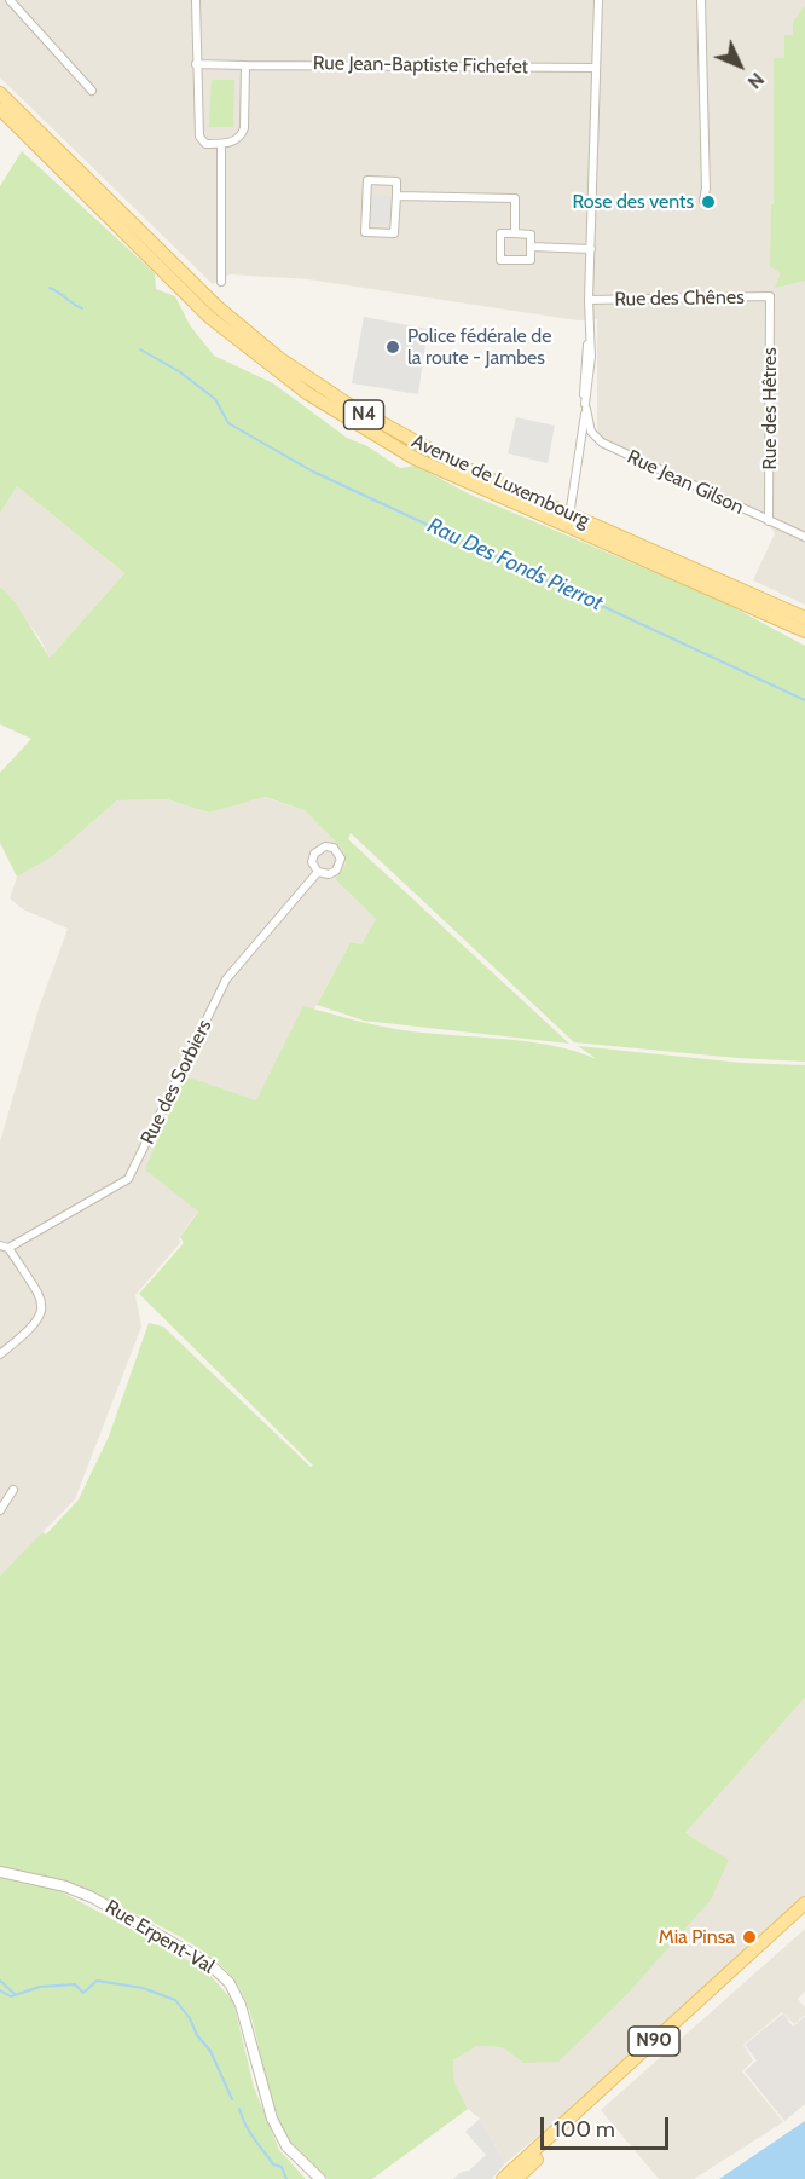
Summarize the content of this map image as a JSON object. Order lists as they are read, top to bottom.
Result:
{
  "streets": {
    "main road": ["N4", "Avenue de Luxembourg", "N90"],
    "street": [
      "Rue Jean-Baptiste Fichefet",
      "Rue des Chênes",
      "Rue des Hêtres",
      "Rue Jean Gilson",
      "Rue des Sorbiers",
      "Rue Erpent-Val"
    ]
  },
  "crossings": [
    ["Rue des Chênes", "Rue des Hêtres"],
    ["Rue des Hêtres", "Rue Jean Gilson"]
  ],
  "water": ["Rau Des Fonds Pierrot"],
  "places": ["Rose des vents", "Police fédérale de la route - Jambes", "Mia Pinsa"],
  "scale_bar": "100 m",
  "north": "bottom right"
}
